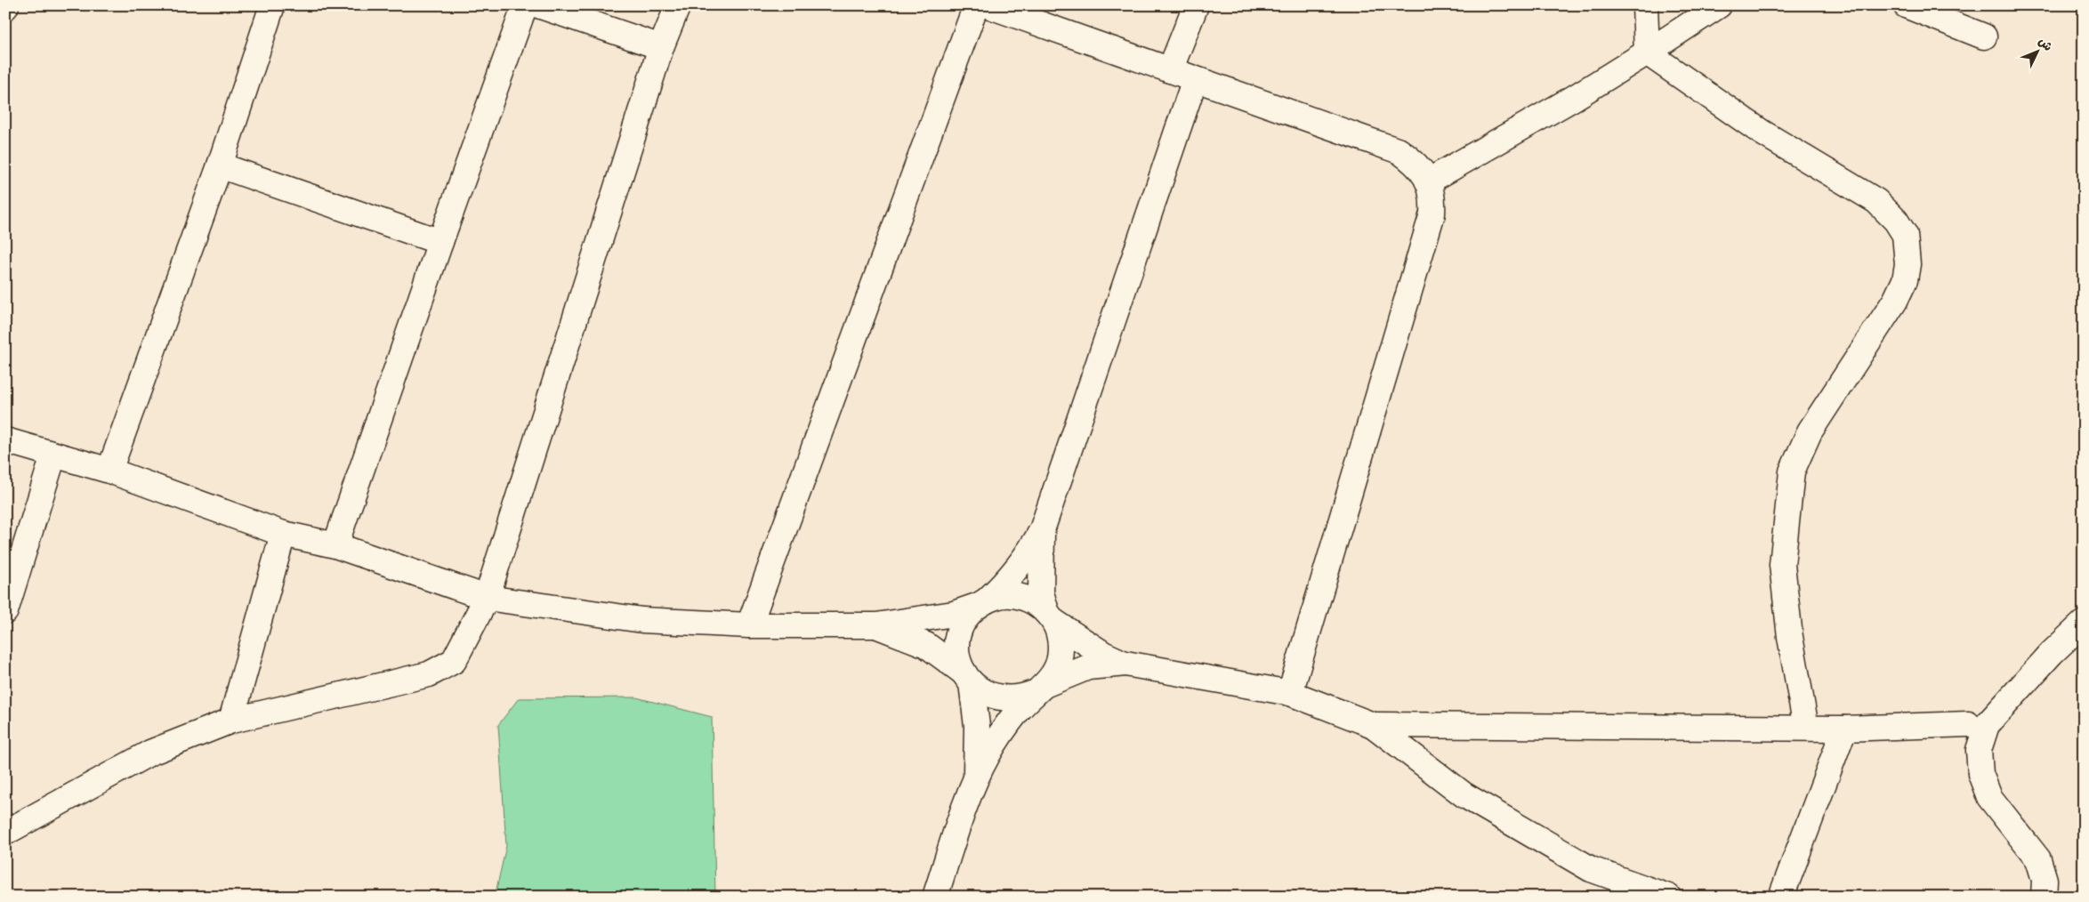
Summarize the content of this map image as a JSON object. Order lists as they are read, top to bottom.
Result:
{
  "north": "top right"
}
